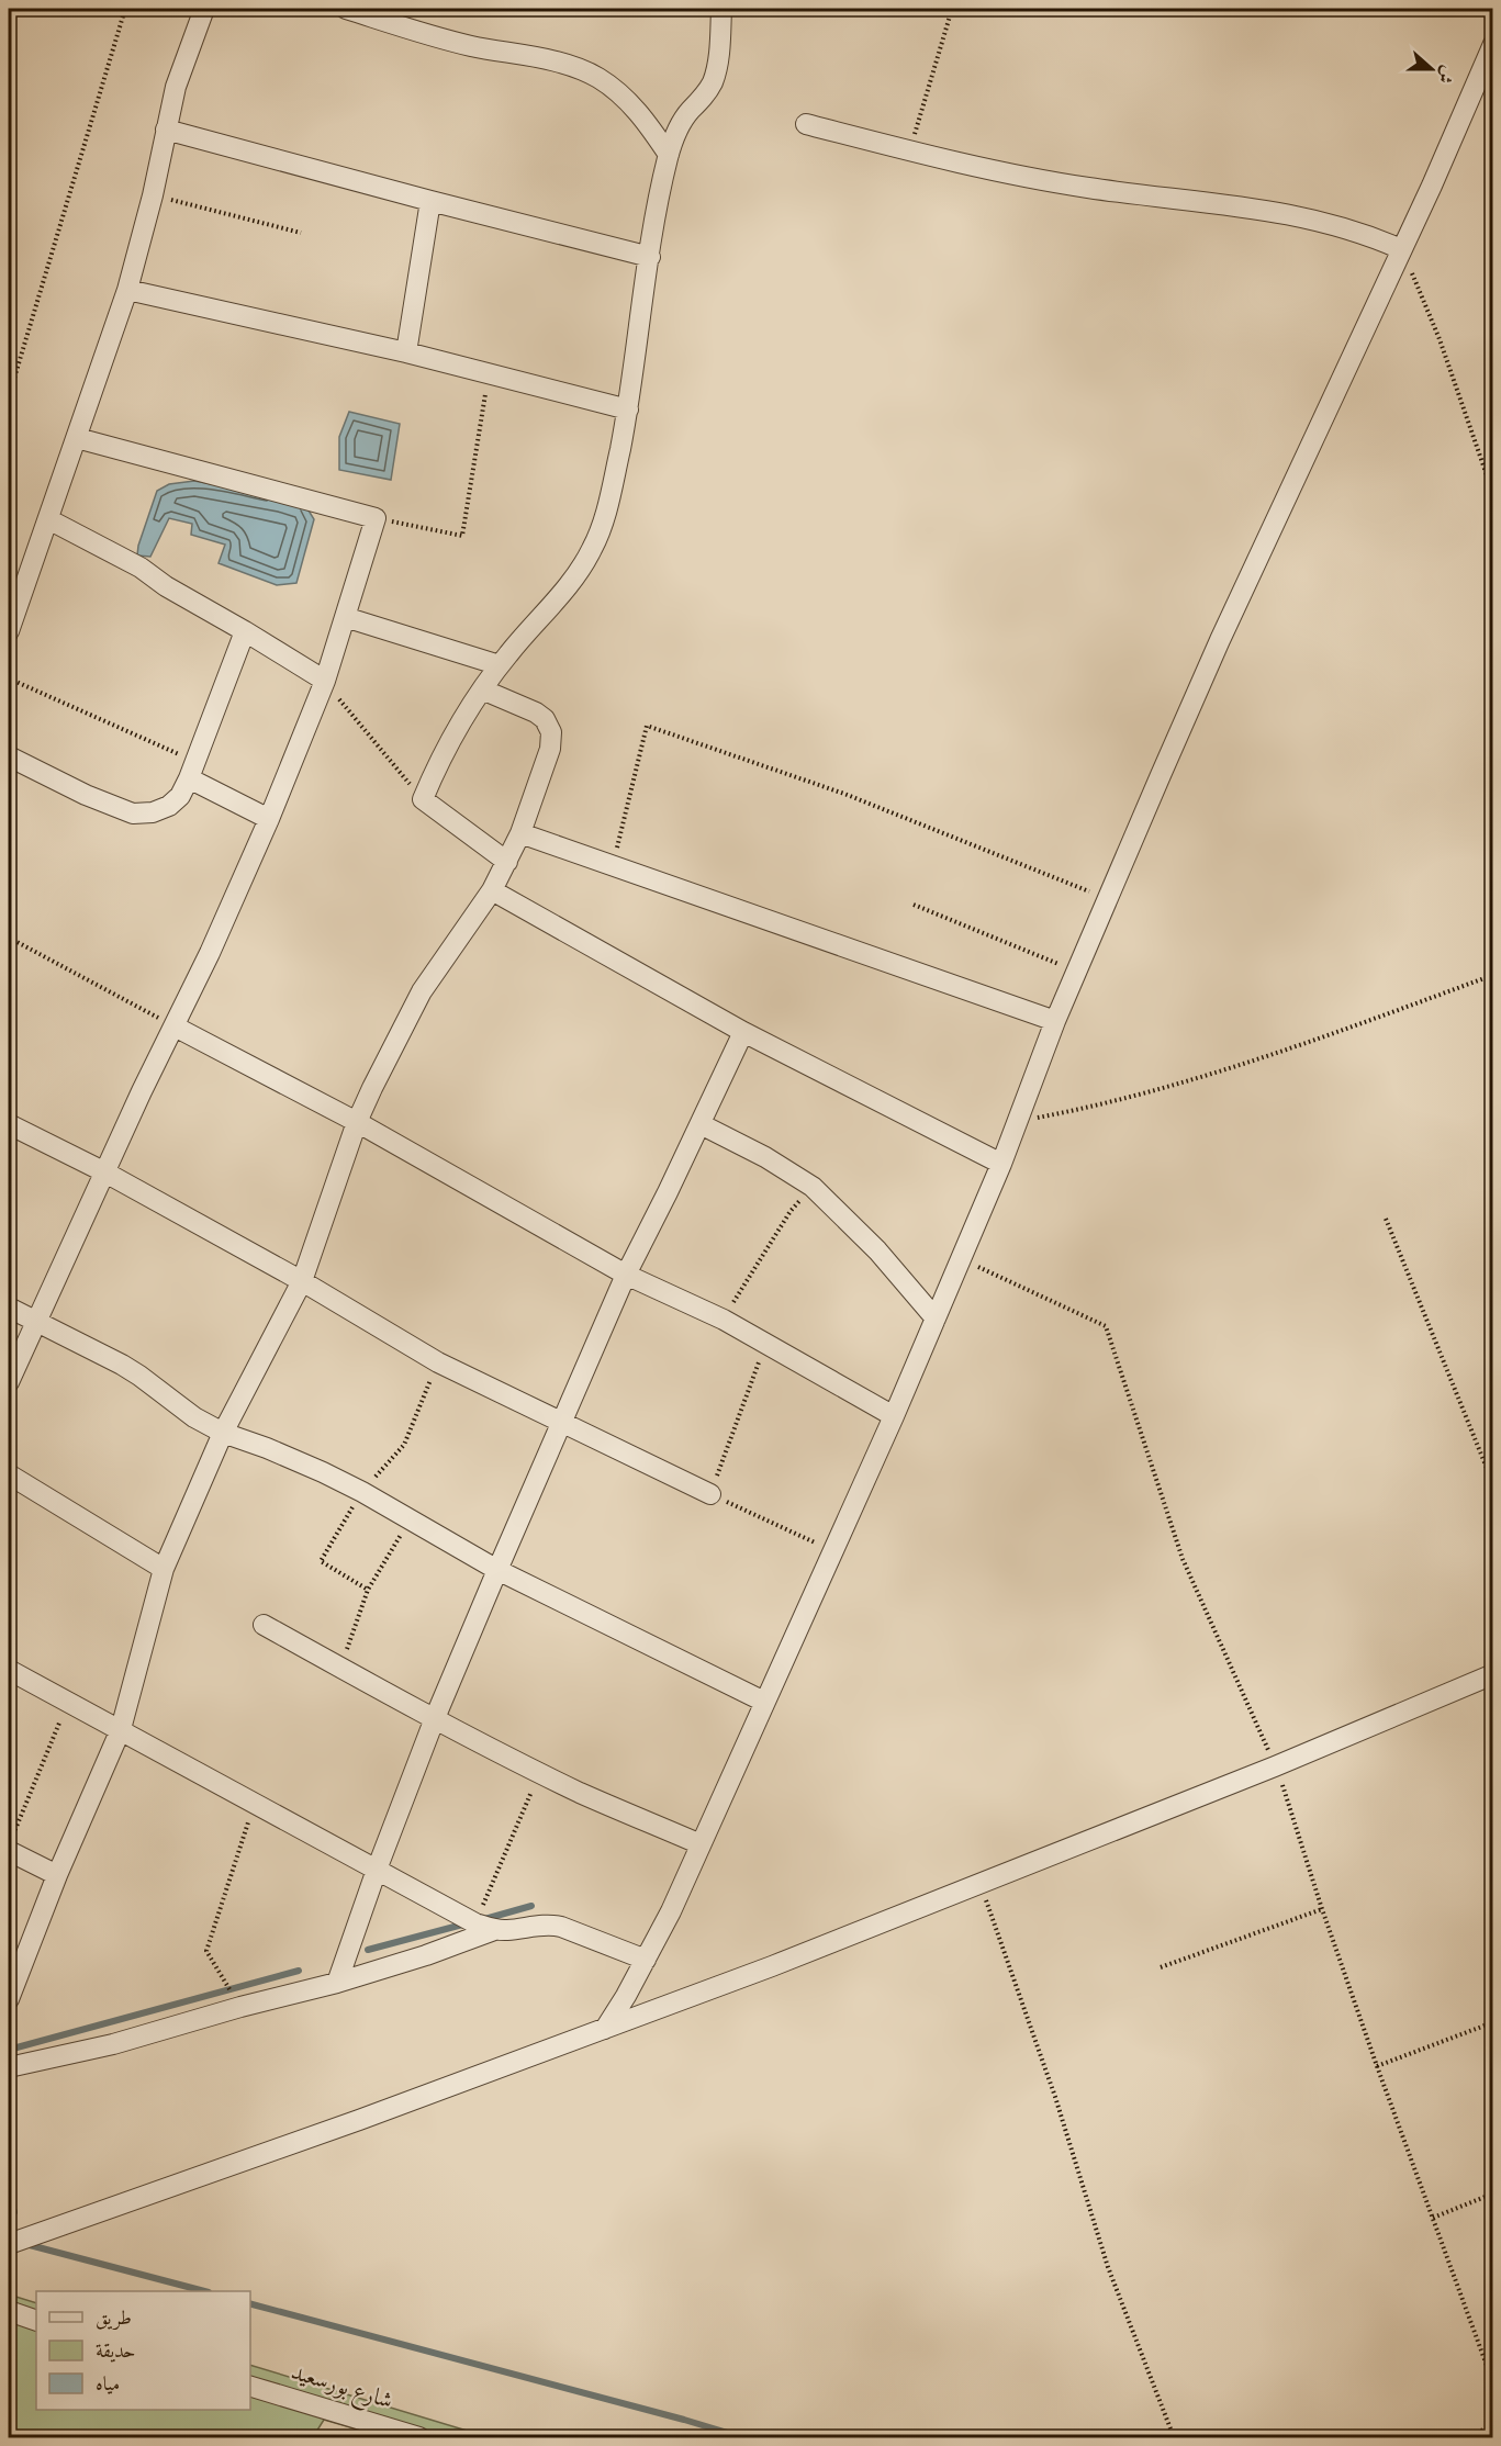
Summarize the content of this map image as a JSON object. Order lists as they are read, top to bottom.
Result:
{
  "streets": {
    "street": ["شارع بورسعيد"]
  },
  "legend": ["طريق", "حديقة", "مياه"],
  "north": "right"
}
